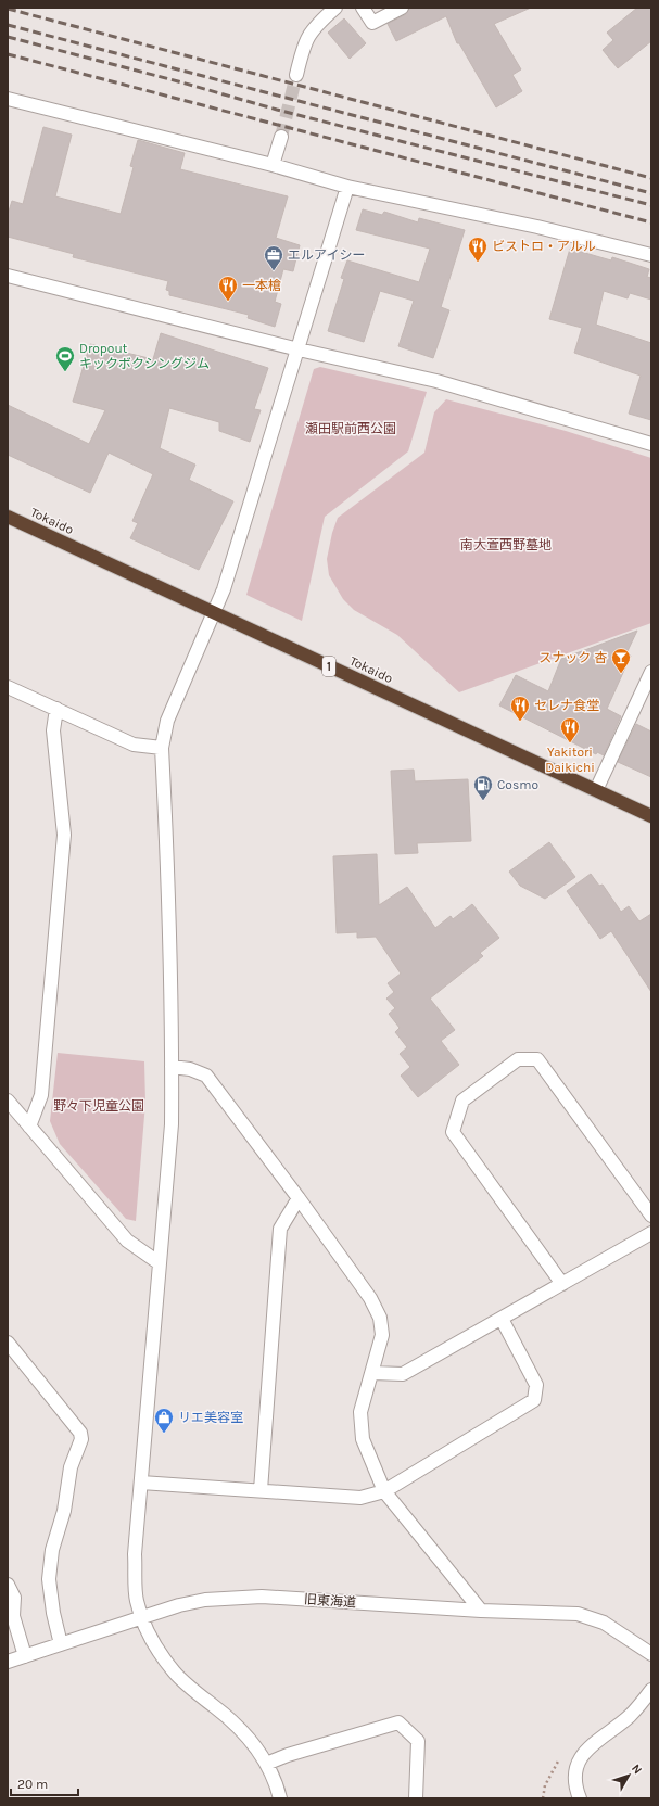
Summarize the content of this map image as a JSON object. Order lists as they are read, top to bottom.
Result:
{
  "streets": {
    "highway": ["Tokaido", "1"],
    "street": ["旧東海道"]
  },
  "parks": ["瀬田駅前西公園", "南大萱西野墓地", "野々下児童公園"],
  "places": {
    "restaurant": [
      "ビストロ・アルル",
      "一本槍",
      "セレナ食堂",
      "Yakitori Daikichi"
    ],
    "office": ["エルアイシー"],
    "sports": ["Dropout キックボクシングジム"],
    "bar": ["スナック 杏"],
    "fuel station": ["Cosmo"],
    "shop": ["リエ美容室"]
  },
  "scale_bar": "20 m",
  "north": "top right"
}
